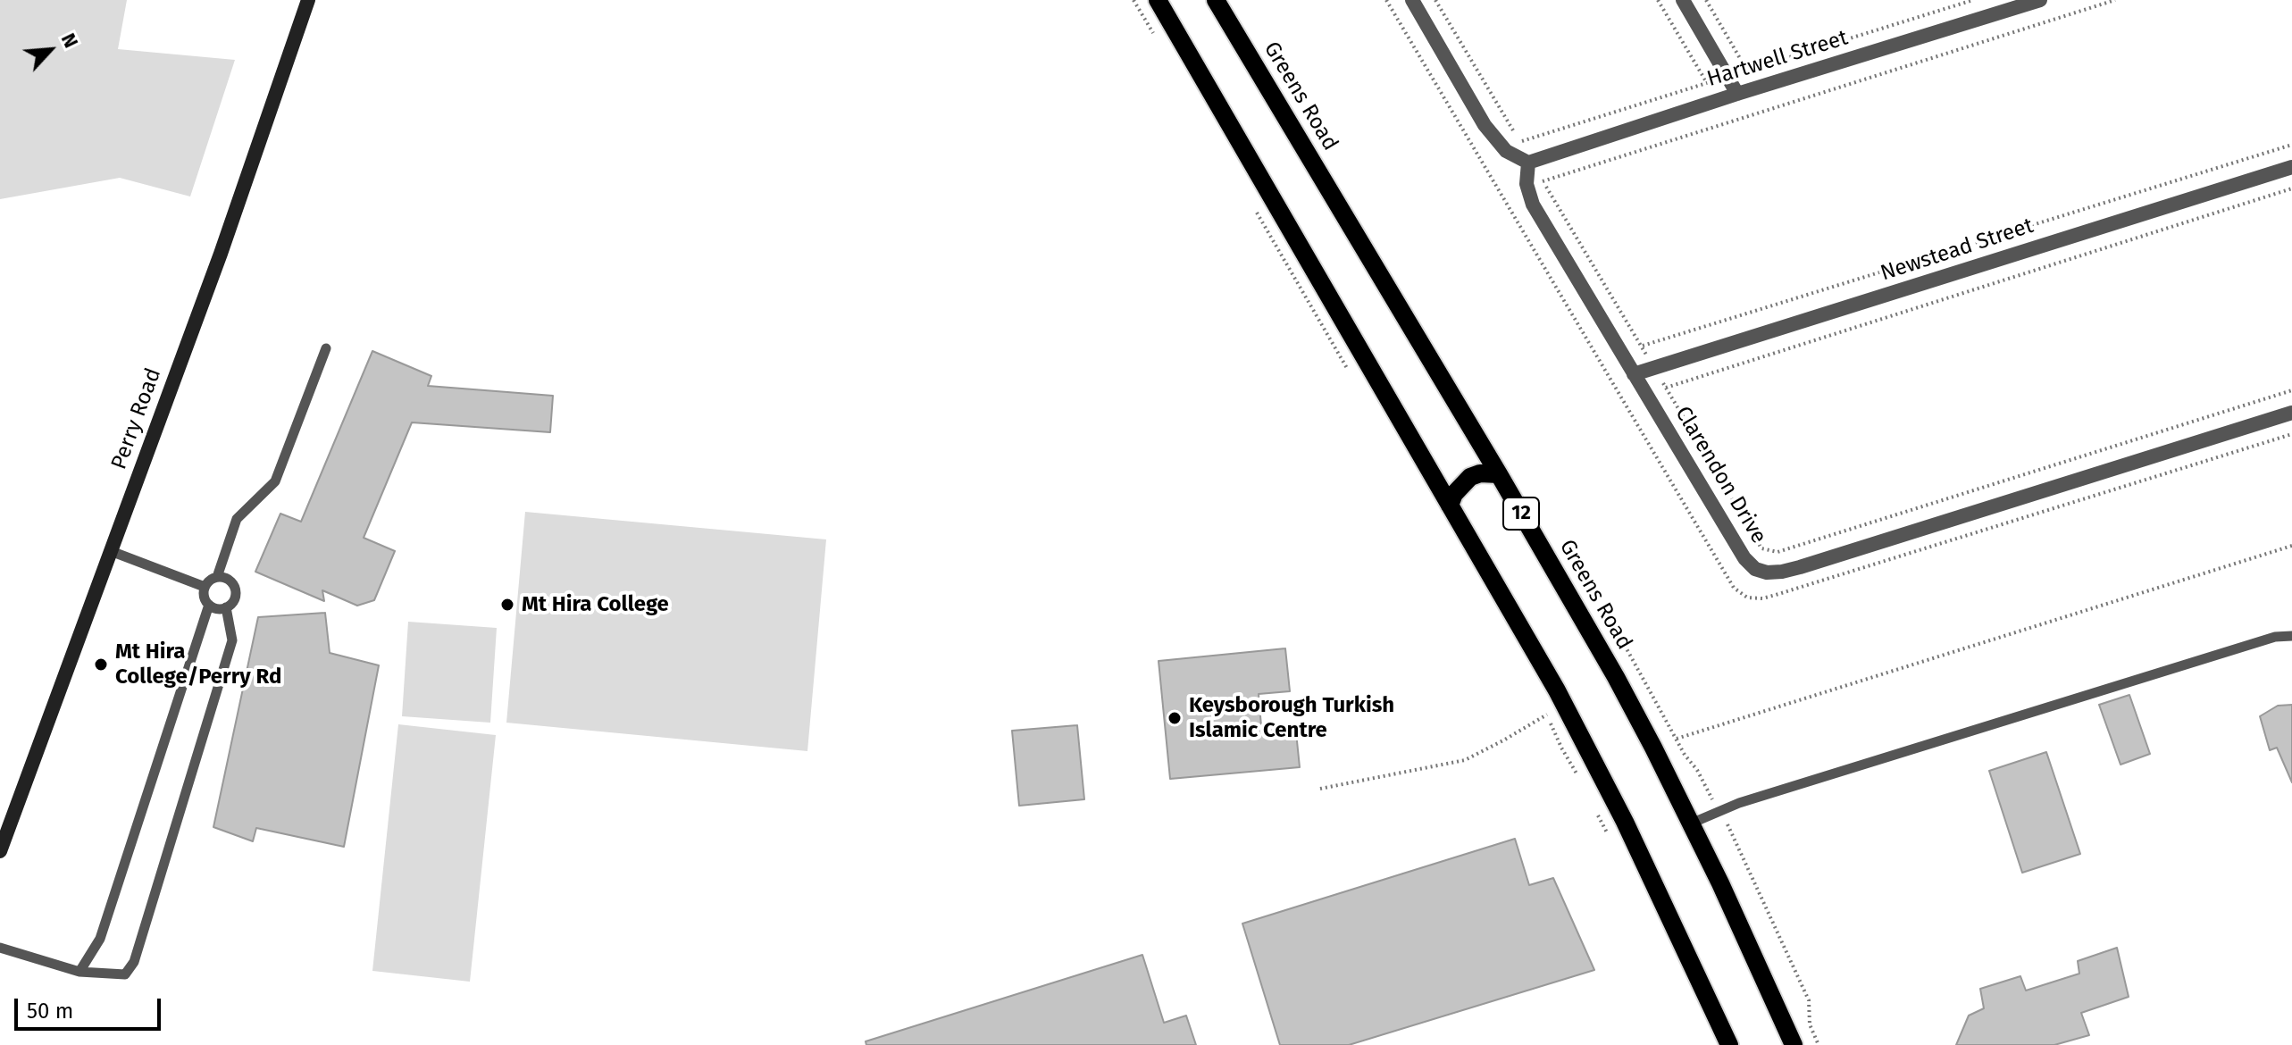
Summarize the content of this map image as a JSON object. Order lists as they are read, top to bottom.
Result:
{
  "streets": {
    "main road": ["Greens Road", "Perry Road", "12"],
    "street": ["Hartwell Street", "Newstead Street", "Clarendon Drive"]
  },
  "crossings": [
    ["Hartwell Street", "Clarendon Drive"],
    ["Newstead Street", "Clarendon Drive"]
  ],
  "places": ["Mt Hira College", "Mt Hira College/Perry Rd", "Keysborough Turkish Islamic Centre"],
  "scale_bar": "50 m",
  "north": "top right"
}
